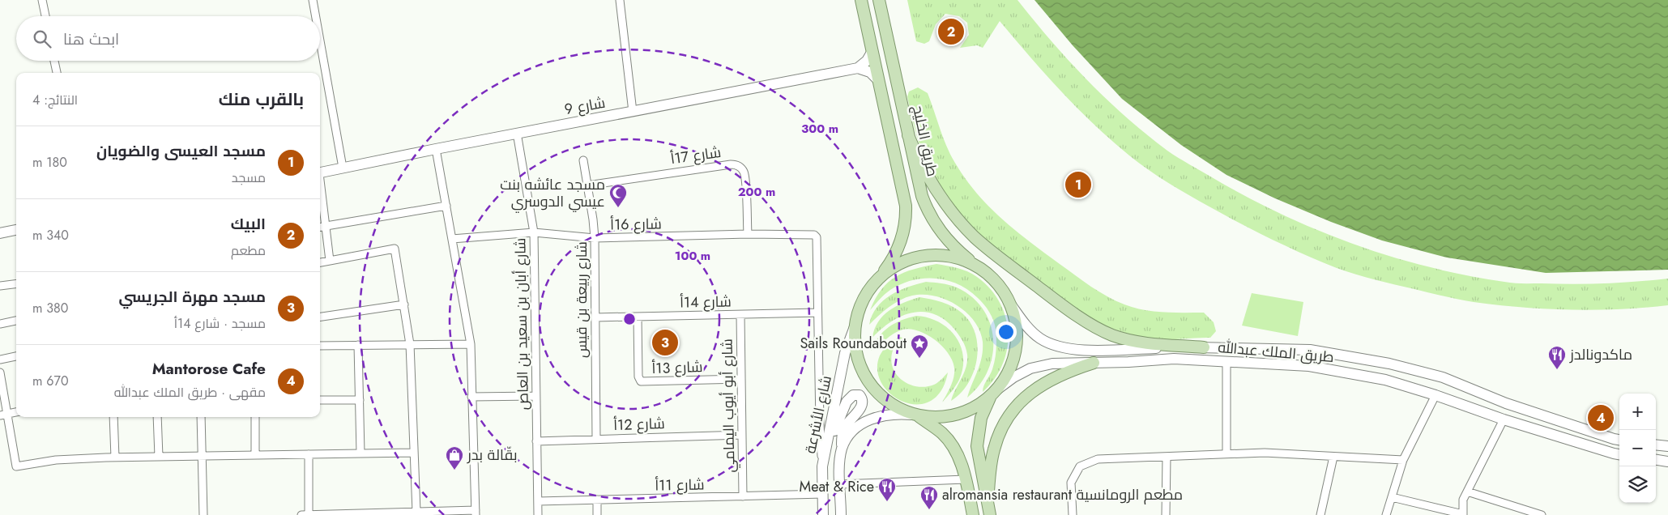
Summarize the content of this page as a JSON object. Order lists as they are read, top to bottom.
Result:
{
  "streets": {
    "main road": ["طريق الخليج"],
    "street": [
      "شارع 9",
      "شارع 17أ",
      "شارع 16أ",
      "شارع ربيعة بن قيس",
      "شارع 14أ",
      "شارع أبان بن سعيد بن العاص",
      "طريق الملك عبدالله",
      "شارع 13أ",
      "شارع أبو أيوب اليمامي",
      "شارع الأشرعة",
      "شارع 12أ",
      "شارع 11أ"
    ]
  },
  "crossings": [
    ["شارع 9", "شارع أبان بن سعيد بن العاص"],
    ["طريق الخليج", "طريق الملك عبدالله"],
    ["شارع 17أ", "شارع 16أ"],
    ["شارع 17أ", "شارع ربيعة بن قيس"],
    ["شارع 16أ", "شارع ربيعة بن قيس"],
    ["شارع 16أ", "شارع 14أ"],
    ["شارع 16أ", "شارع أبان بن سعيد بن العاص"],
    ["شارع ربيعة بن قيس", "شارع 14أ"],
    ["شارع ربيعة بن قيس", "شارع 12أ"],
    ["شارع 14أ", "شارع 13أ"],
    ["شارع 14أ", "شارع أبو أيوب اليمامي"],
    ["شارع أبان بن سعيد بن العاص", "شارع 12أ"],
    ["شارع أبان بن سعيد بن العاص", "شارع 11أ"],
    ["شارع 13أ", "شارع أبو أيوب اليمامي"],
    ["شارع أبو أيوب اليمامي", "شارع 12أ"],
    ["شارع أبو أيوب اليمامي", "شارع 11أ"],
    ["شارع الأشرعة", "شارع 11أ"]
  ],
  "places": {
    "mosque": ["مسجد عائشه بنت عيسي الدوسري"],
    "place": ["Sails Roundabout"],
    "restaurant": ["ماكدونالدز", "Meat & Rice", "alromansia restaurant مطعم الرومانسية"],
    "shop": ["بقّالة بدر"]
  },
  "page": {
    "search": "ابحث هنا",
    "pins": [
      "2",
      "1",
      "3",
      "4"
    ],
    "heading": ["بالقرب منك", "النتائج: 4"],
    "list": [
      {
        "mark": "1",
        "name": "مسجد العيسى والضويان",
        "note": "مسجد",
        "value": "180 m"
      },
      {
        "mark": "2",
        "name": "البيك",
        "note": "مطعم",
        "value": "340 m"
      },
      {
        "mark": "3",
        "name": "مسجد مهرة الجريسي",
        "note": "مسجد · شارع 14أ",
        "value": "380 m"
      },
      {
        "mark": "4",
        "name": "Mantorose Cafe",
        "note": "مقهى · طريق الملك عبدالله",
        "value": "670 m"
      }
    ],
    "map_buttons": ["+", "−"]
  },
  "rings": ["300 m", "200 m", "100 m"]
}
